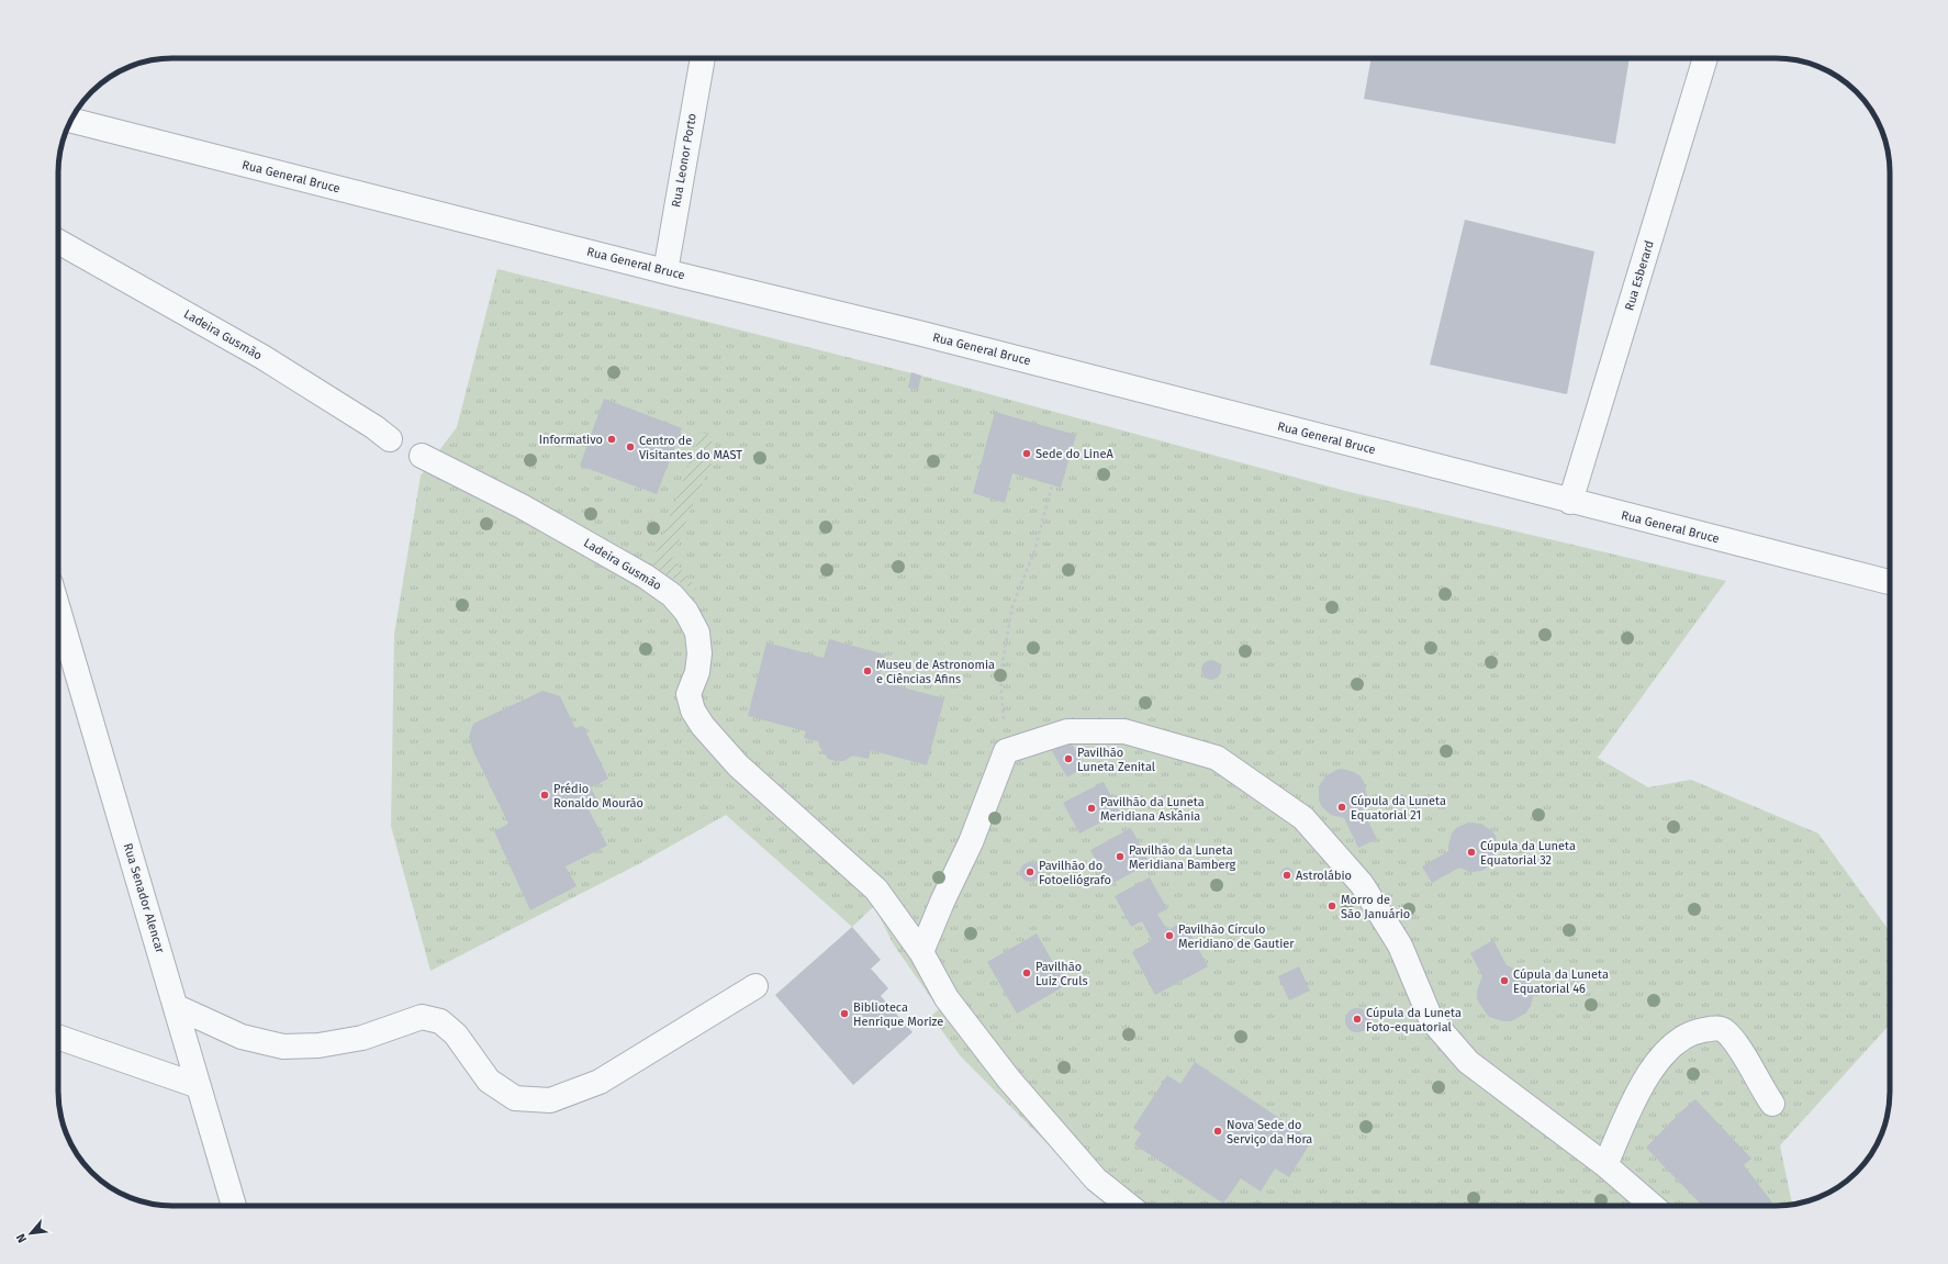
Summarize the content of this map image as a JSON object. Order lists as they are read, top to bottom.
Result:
{
  "streets": {
    "street": [
      "Rua Leonor Porto",
      "Rua General Bruce",
      "Rua Esberard",
      "Ladeira Gusmão",
      "Rua Senador Alencar"
    ]
  },
  "crossings": [
    ["Rua Leonor Porto", "Rua General Bruce"],
    ["Rua General Bruce", "Rua Esberard"]
  ],
  "places": [
    "Informativo",
    "Centro de Visitantes do MAST",
    "Sede do LineA",
    "Museu de Astronomia e Ciências Afins",
    "Pavilhão Luneta Zenital",
    "Prédio Ronaldo Mourão",
    "Cúpula da Luneta Equatorial 21",
    "Pavilhão da Luneta Meridiana Askânia",
    "Cúpula da Luneta Equatorial 32",
    "Pavilhão da Luneta Meridiana Bamberg",
    "Pavilhão do Fotoeliógrafo",
    "Astrolábio",
    "Morro de São Januário",
    "Pavilhão Círculo Meridiano de Gautier",
    "Pavilhão Luiz Cruls",
    "Cúpula da Luneta Equatorial 46",
    "Biblioteca Henrique Morize",
    "Cúpula da Luneta Foto-equatorial",
    "Nova Sede do Serviço da Hora"
  ],
  "north": "bottom left"
}
